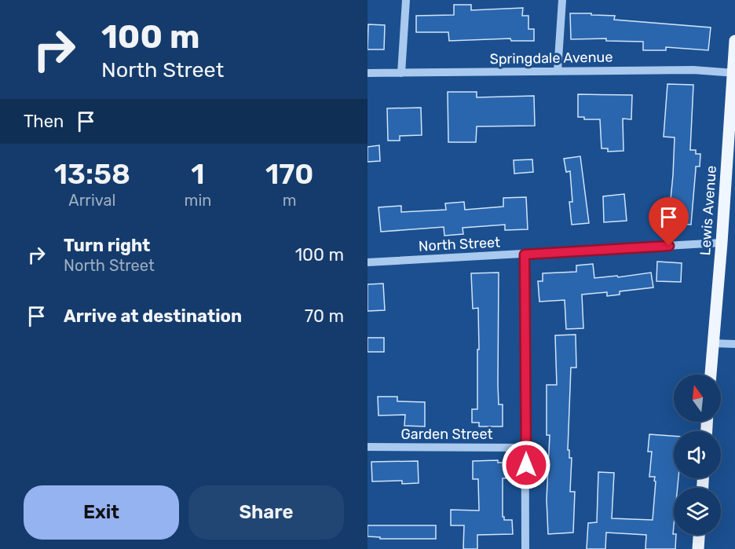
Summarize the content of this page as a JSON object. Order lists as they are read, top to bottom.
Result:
{
  "streets": {
    "main road": ["Lewis Avenue"],
    "street": ["Springdale Avenue", "North Street", "Garden Street"]
  },
  "crossings": [
    ["Springdale Avenue", "Lewis Avenue"],
    ["Lewis Avenue", "North Street"]
  ],
  "north": "top",
  "page": {
    "turn": ["100 m", "North Street"],
    "then": "Then",
    "eta": [
      "13:58",
      "Arrival",
      "1",
      "min",
      "170",
      "m"
    ],
    "list": [
      {
        "name": "Turn right",
        "note": "North Street",
        "value": "100 m"
      },
      {
        "name": "Arrive at destination",
        "value": "70 m"
      }
    ],
    "buttons": ["Exit", "Share"]
  }
}
